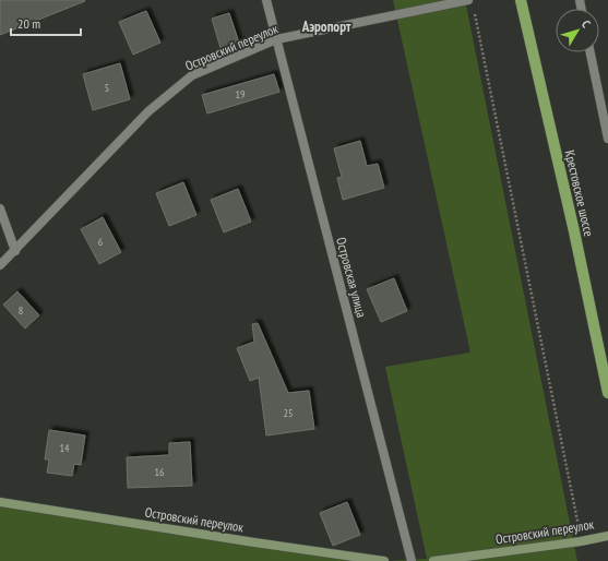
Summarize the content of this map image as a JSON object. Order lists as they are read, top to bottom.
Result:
{
  "streets": {
    "main road": ["Крестовское шоссе"],
    "street": ["Островский переулок", "Островская улица"]
  },
  "crossings": [
    ["Островский переулок", "Островская улица"]
  ],
  "districts": ["Аэропорт"],
  "house_numbers": [
    "5",
    "19",
    "6",
    "8",
    "25",
    "14",
    "16"
  ],
  "scale_bar": "20 m",
  "north": "top right"
}
